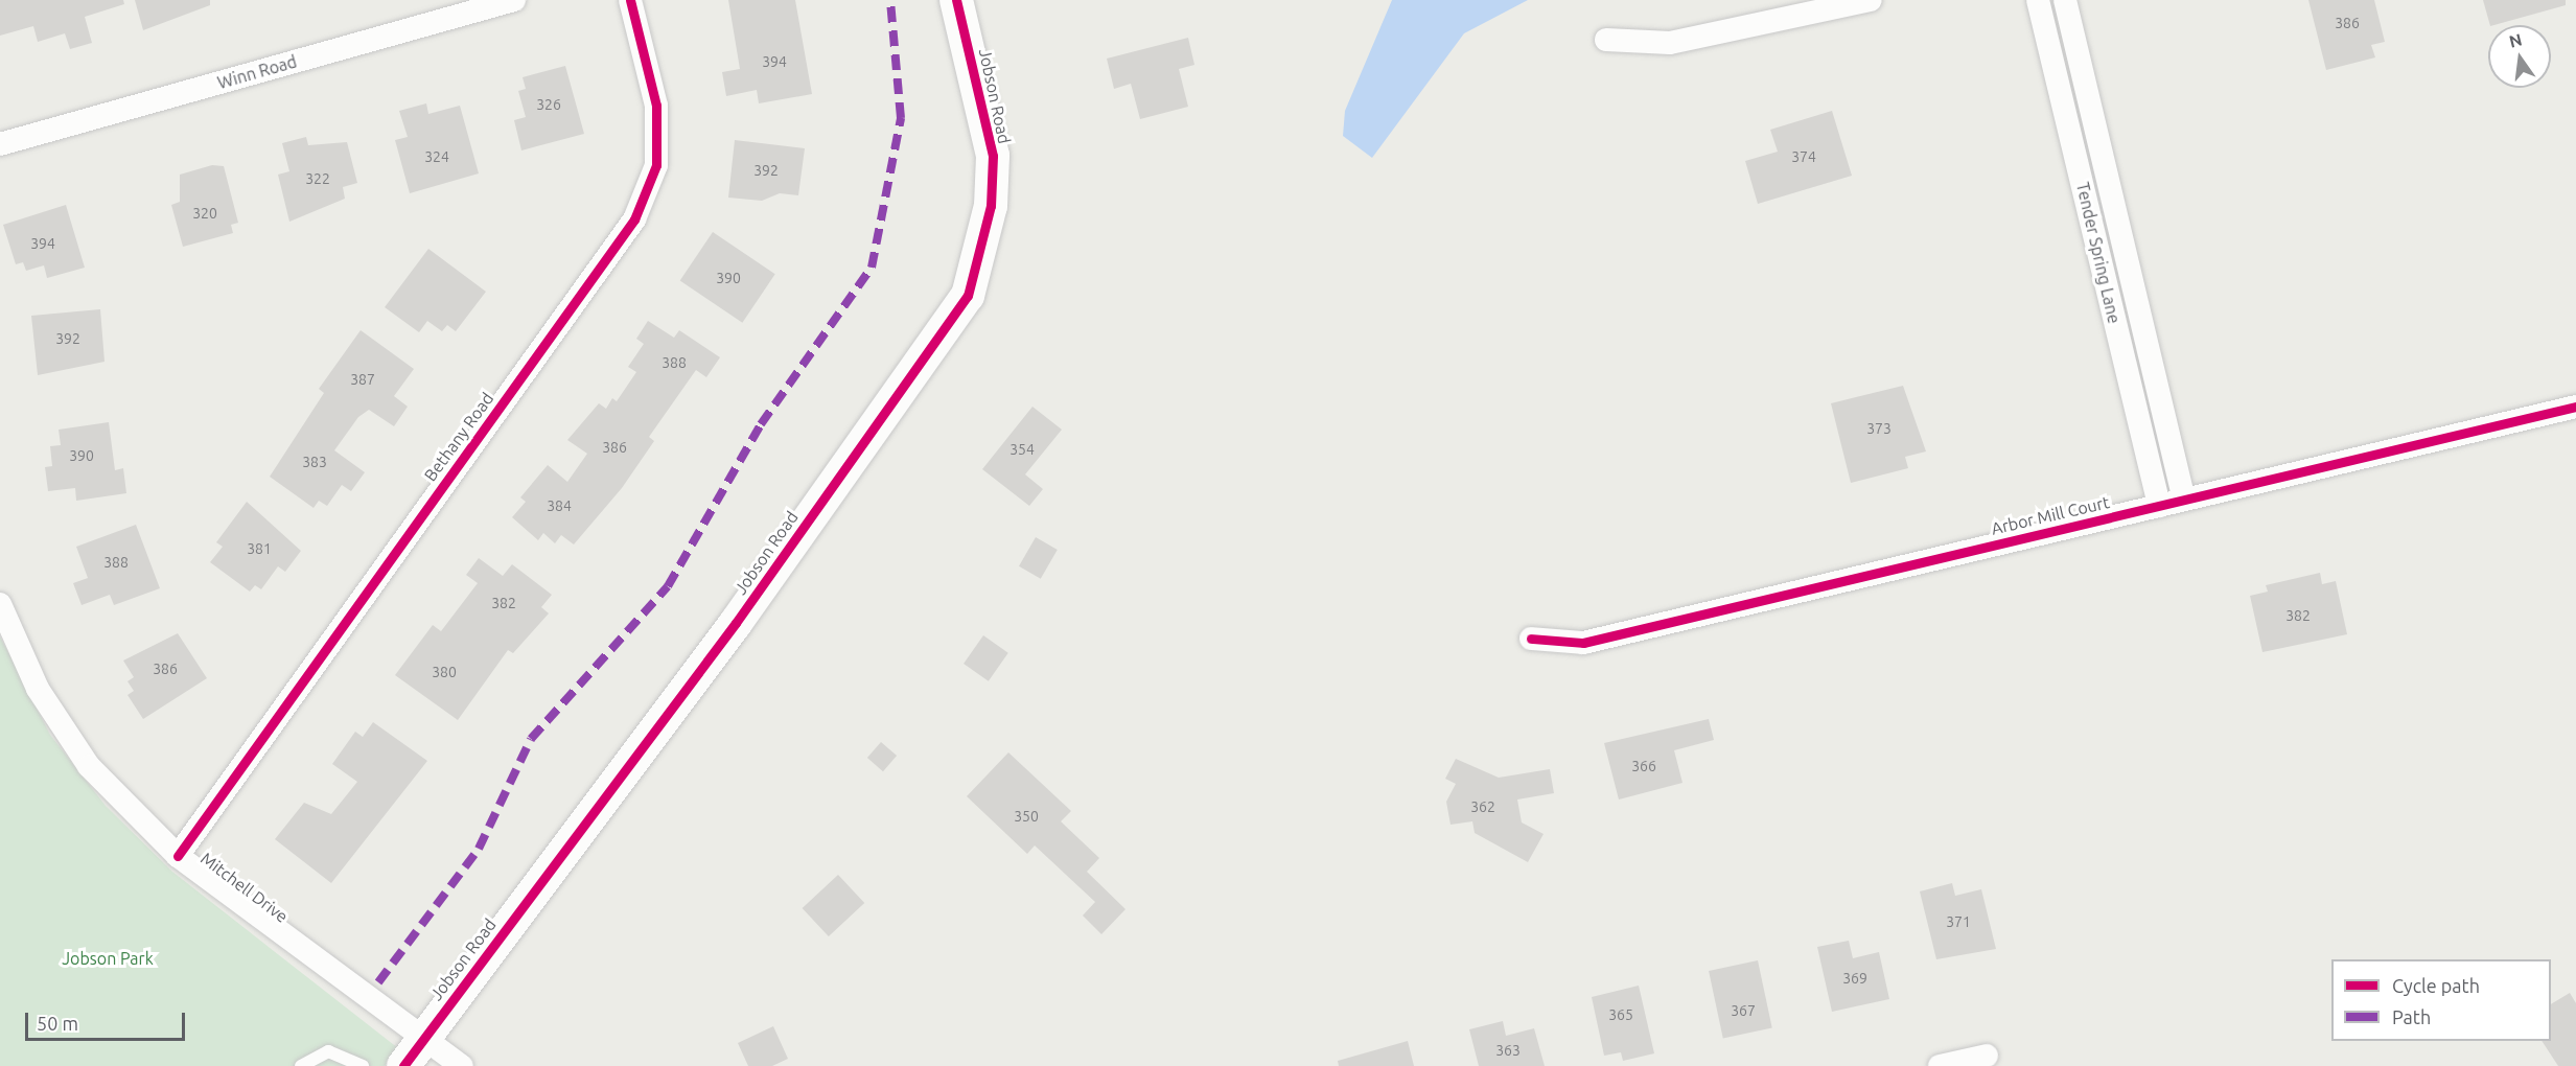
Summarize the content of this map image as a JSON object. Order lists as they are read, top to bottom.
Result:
{
  "streets": {
    "street": [
      "Winn Road",
      "Jobson Road",
      "Tender Spring Lane",
      "Bethany Road",
      "Arbor Mill Court",
      "Mitchell Drive"
    ]
  },
  "crossings": [
    ["Jobson Road", "Mitchell Drive"],
    ["Tender Spring Lane", "Arbor Mill Court"],
    ["Bethany Road", "Mitchell Drive"]
  ],
  "parks": ["Jobson Park"],
  "house_numbers": [
    "386",
    "394",
    "326",
    "324",
    "374",
    "392",
    "322",
    "320",
    "394",
    "390",
    "392",
    "388",
    "387",
    "373",
    "386",
    "354",
    "390",
    "383",
    "384",
    "381",
    "388",
    "382",
    "382",
    "386",
    "380",
    "366",
    "362",
    "350",
    "371",
    "369",
    "367",
    "365",
    "363"
  ],
  "legend": ["Cycle path", "Path"],
  "scale_bar": "50 m",
  "north": "top"
}
